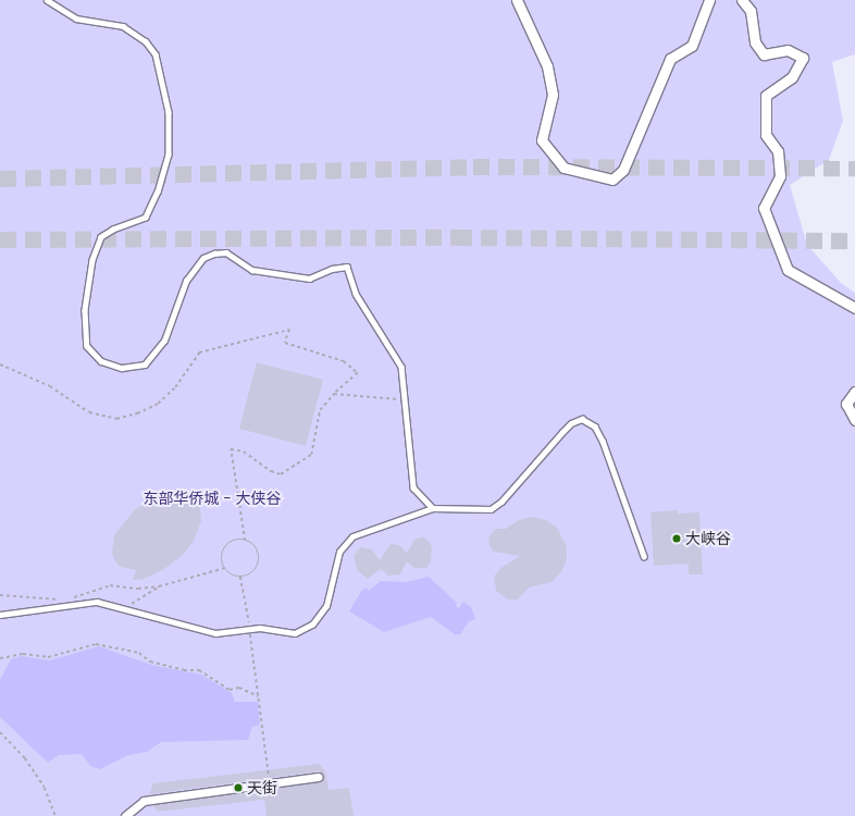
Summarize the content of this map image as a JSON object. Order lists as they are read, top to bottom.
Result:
{
  "parks": ["东部华侨城 - 大侠谷"],
  "places": ["大峡谷", "天街"]
}
